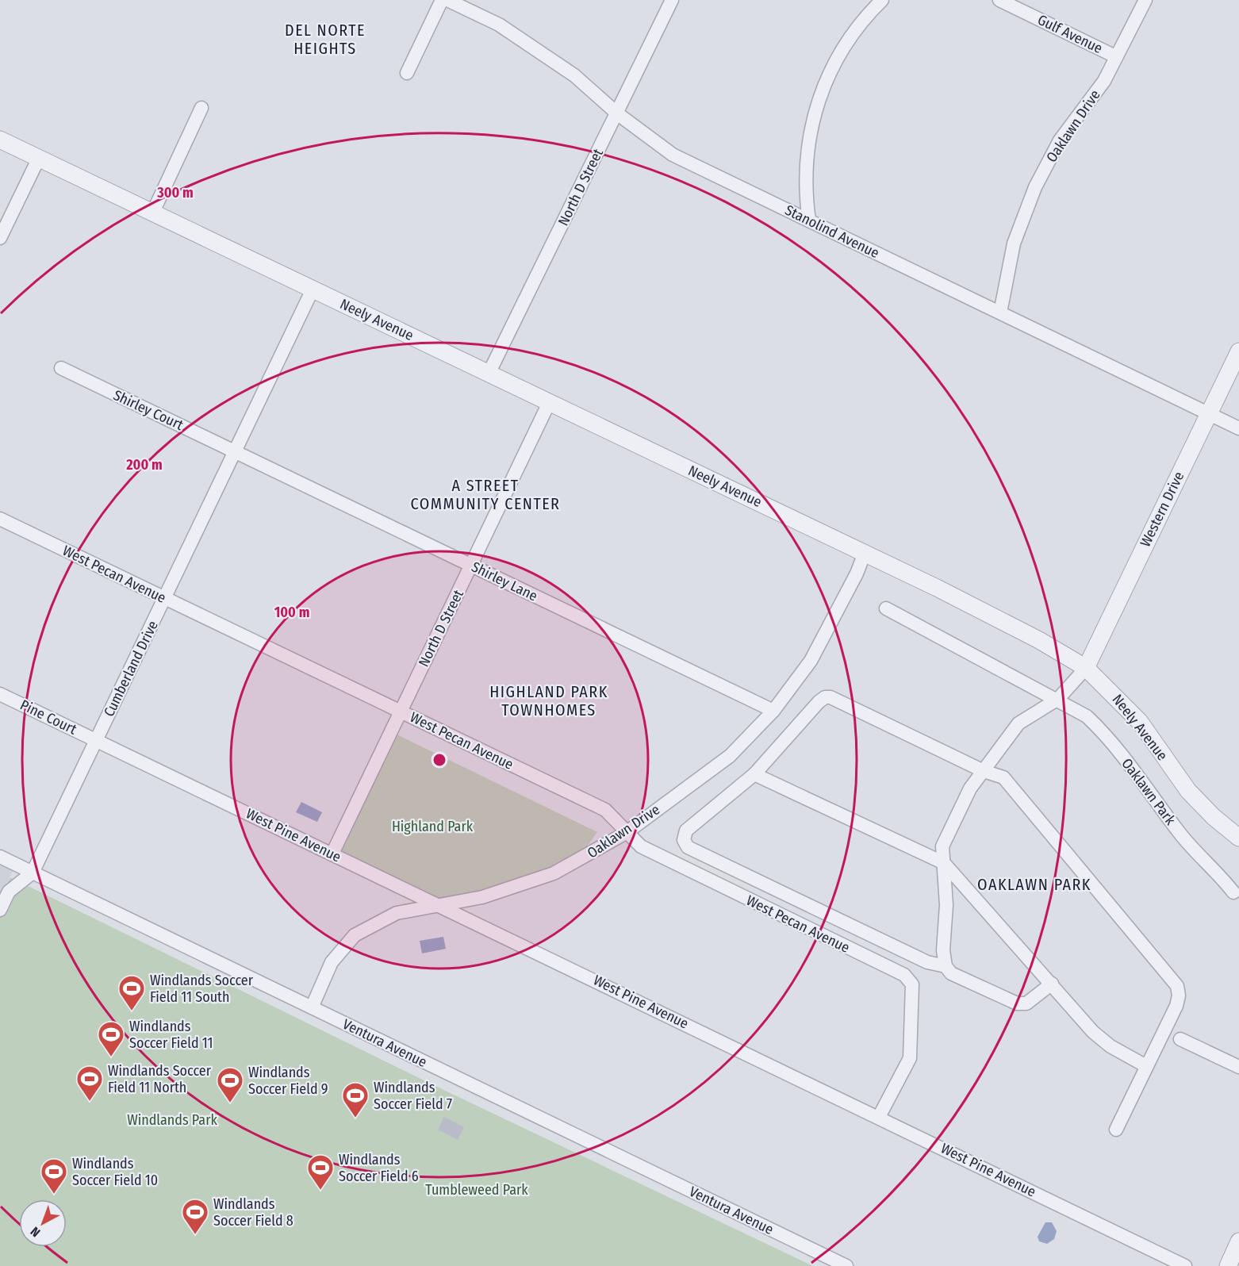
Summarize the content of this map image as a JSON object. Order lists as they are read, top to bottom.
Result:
{
  "streets": {
    "street": [
      "Gulf Avenue",
      "Oaklawn Drive",
      "North D Street",
      "Stanolind Avenue",
      "Neely Avenue",
      "Shirley Court",
      "Western Drive",
      "West Pecan Avenue",
      "Shirley Lane",
      "Cumberland Drive",
      "Pine Court",
      "Oaklawn Park",
      "West Pine Avenue",
      "Ventura Avenue"
    ]
  },
  "crossings": [
    ["Gulf Avenue", "Oaklawn Drive"],
    ["Oaklawn Drive", "Stanolind Avenue"],
    ["Oaklawn Drive", "Neely Avenue"],
    ["Oaklawn Drive", "West Pecan Avenue"],
    ["Oaklawn Drive", "Shirley Lane"],
    ["Oaklawn Drive", "West Pine Avenue"],
    ["Oaklawn Drive", "Ventura Avenue"],
    ["North D Street", "Stanolind Avenue"],
    ["North D Street", "Neely Avenue"],
    ["North D Street", "West Pecan Avenue"],
    ["North D Street", "Shirley Lane"],
    ["North D Street", "West Pine Avenue"],
    ["Stanolind Avenue", "Western Drive"],
    ["Neely Avenue", "Western Drive"],
    ["Neely Avenue", "Cumberland Drive"],
    ["Shirley Court", "Shirley Lane"],
    ["Shirley Court", "Cumberland Drive"],
    ["West Pecan Avenue", "Cumberland Drive"],
    ["West Pecan Avenue", "West Pine Avenue"],
    ["Shirley Lane", "Cumberland Drive"],
    ["Cumberland Drive", "Pine Court"],
    ["Cumberland Drive", "West Pine Avenue"],
    ["Cumberland Drive", "Ventura Avenue"],
    ["Pine Court", "West Pine Avenue"]
  ],
  "districts": [
    "DEL NORTE HEIGHTS",
    "A STREET COMMUNITY CENTER",
    "HIGHLAND PARK TOWNHOMES",
    "OAKLAWN PARK"
  ],
  "parks": ["Highland Park", "Windlands Park", "Tumbleweed Park"],
  "places": {
    "sports": [
      "Windlands Soccer Field 11 South",
      "Windlands Soccer Field 11",
      "Windlands Soccer Field 11 North",
      "Windlands Soccer Field 9",
      "Windlands Soccer Field 7",
      "Windlands Soccer Field 6",
      "Windlands Soccer Field 10",
      "Windlands Soccer Field 8"
    ]
  },
  "north": "bottom left",
  "rings": ["300 m", "200 m", "100 m"]
}
